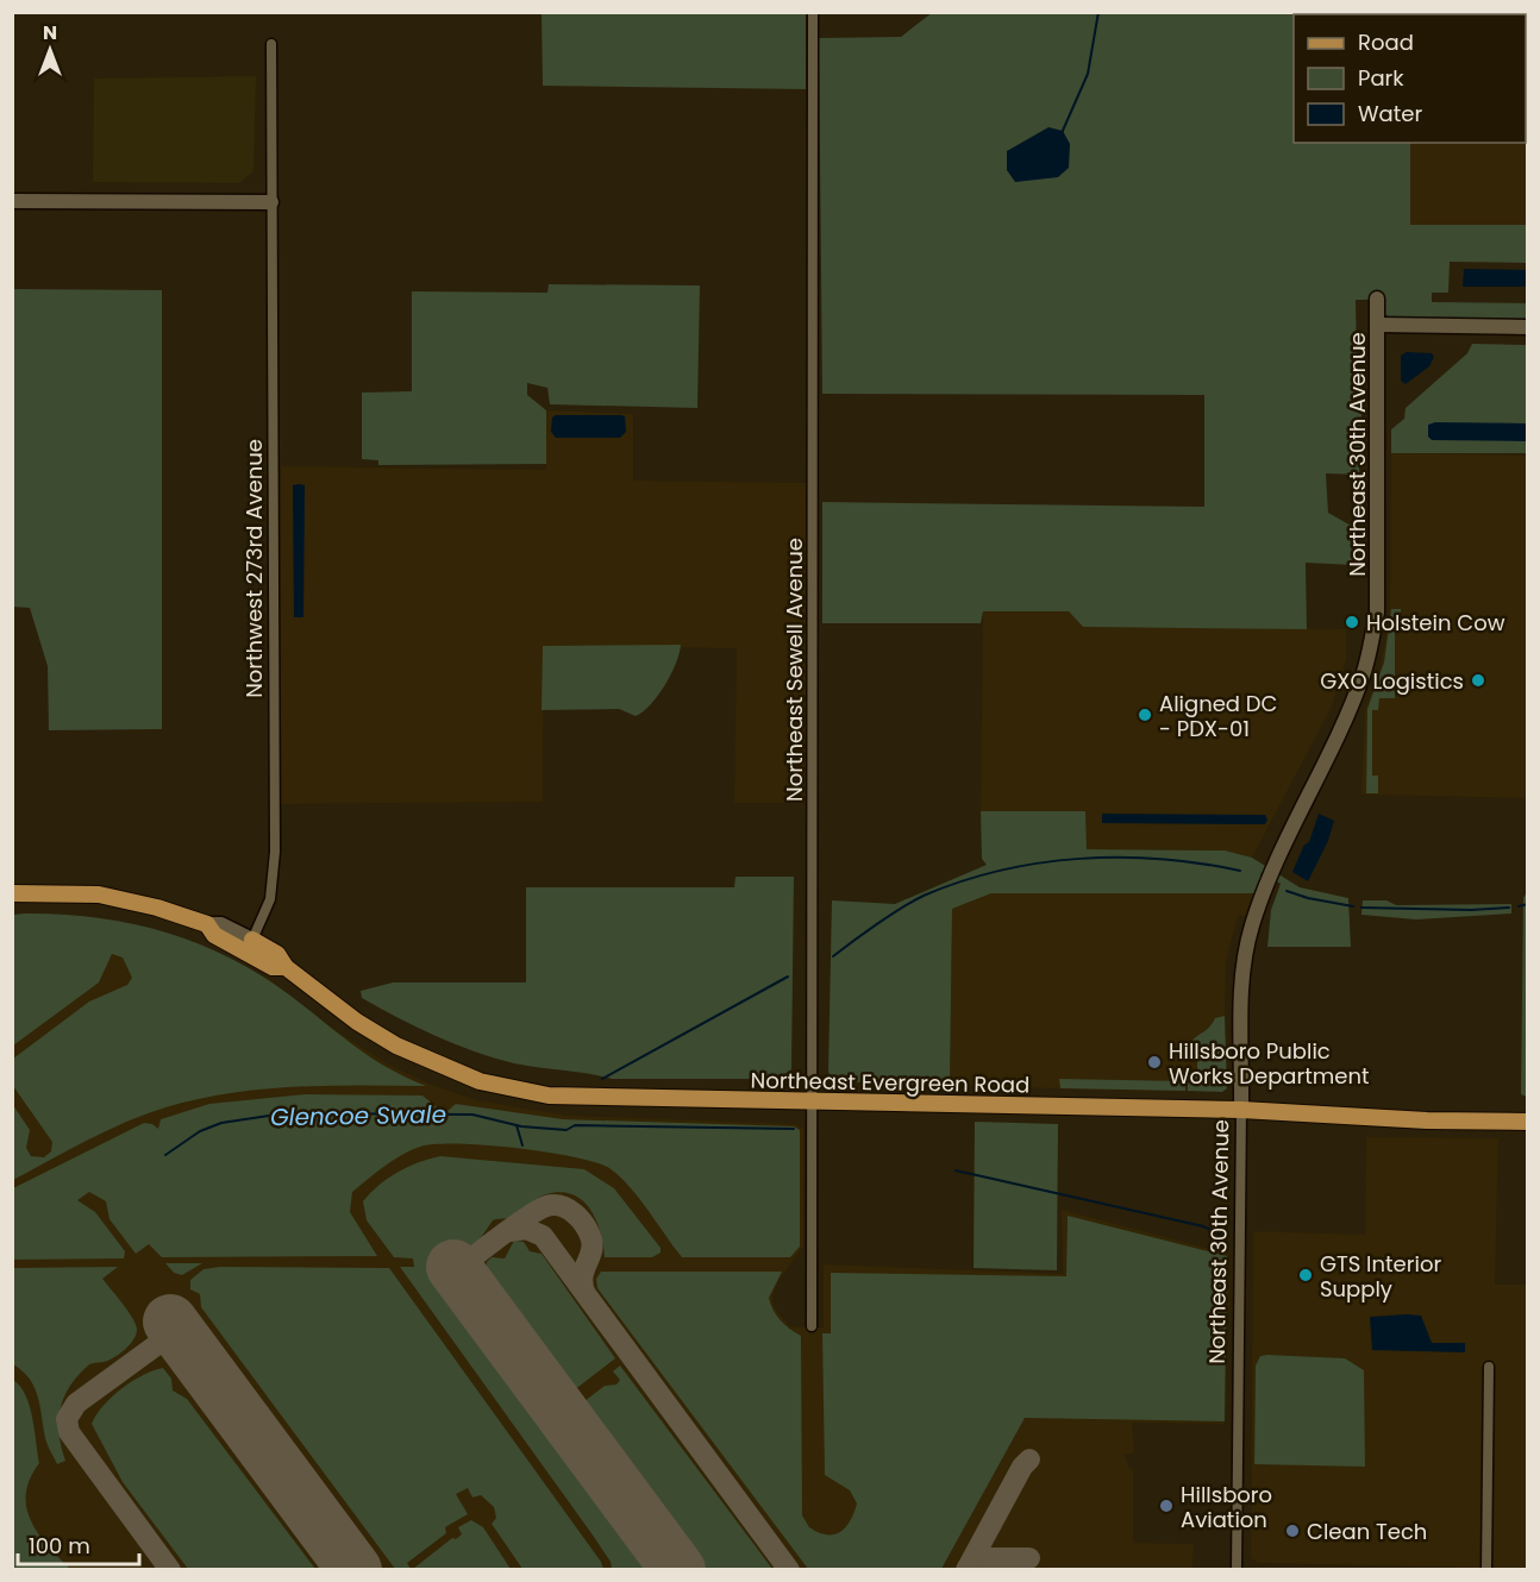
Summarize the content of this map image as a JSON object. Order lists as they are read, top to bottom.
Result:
{
  "streets": {
    "main road": ["Northeast Evergreen Road"],
    "street": ["Northeast 30th Avenue", "Northwest 273rd Avenue", "Northeast Sewell Avenue"]
  },
  "crossings": [
    ["Northeast 30th Avenue", "Northeast Evergreen Road"],
    ["Northwest 273rd Avenue", "Northeast Evergreen Road"],
    ["Northeast Sewell Avenue", "Northeast Evergreen Road"]
  ],
  "water": ["Glencoe Swale"],
  "places": [
    "Holstein Cow",
    "GXO Logistics",
    "Aligned DC - PDX-01",
    "Hillsboro Public Works Department",
    "GTS Interior Supply",
    "Hillsboro Aviation",
    "Clean Tech"
  ],
  "legend": ["Road", "Park", "Water"],
  "scale_bar": "100 m",
  "north": "top"
}
